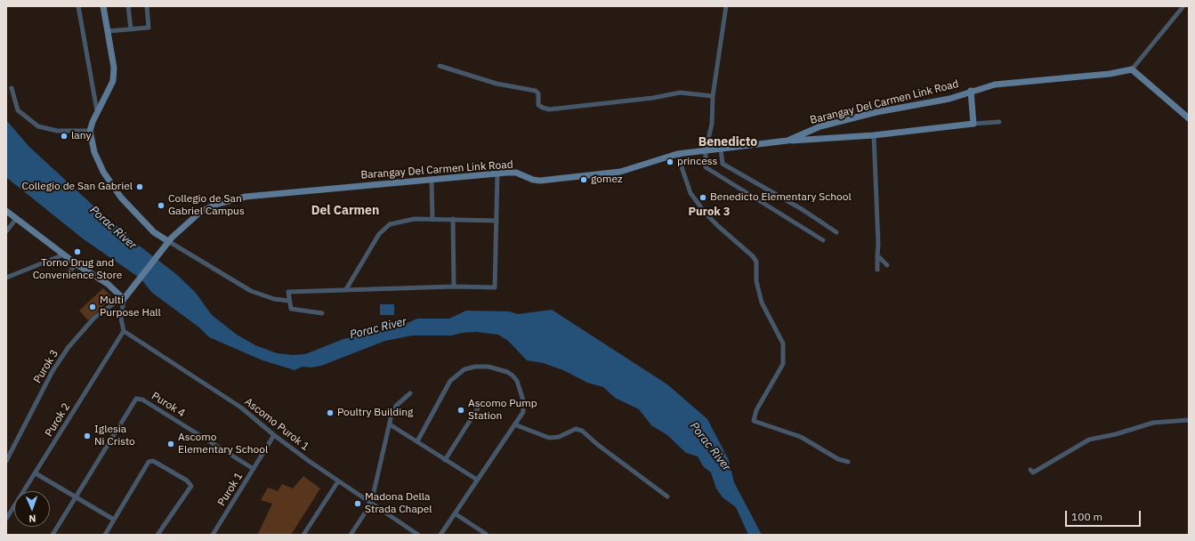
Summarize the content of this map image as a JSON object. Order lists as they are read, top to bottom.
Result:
{
  "streets": {
    "street": [
      "Barangay Del Carmen Link Road",
      "Purok 3",
      "Purok 4",
      "Purok 2",
      "Ascomo Purok 1",
      "Purok 1"
    ]
  },
  "crossings": [
    ["Barangay Del Carmen Link Road", "Purok 3"],
    ["Purok 4", "Purok 1"],
    ["Purok 2", "Ascomo Purok 1"],
    ["Ascomo Purok 1", "Purok 1"]
  ],
  "districts": ["Benedicto", "Del Carmen", "Purok 3"],
  "water": ["Porac River"],
  "places": [
    "lany",
    "princess",
    "gomez",
    "Collegio de San Gabriel",
    "Benedicto Elementary School",
    "Collegio de San Gabriel Campus",
    "Torno Drug and Convenience Store",
    "Multi Purpose Hall",
    "Ascomo Pump Station",
    "Poultry Building",
    "Iglesia Ni Cristo",
    "Ascomo Elementary School",
    "Madona Della Strada Chapel"
  ],
  "scale_bar": "100 m",
  "north": "bottom"
}
